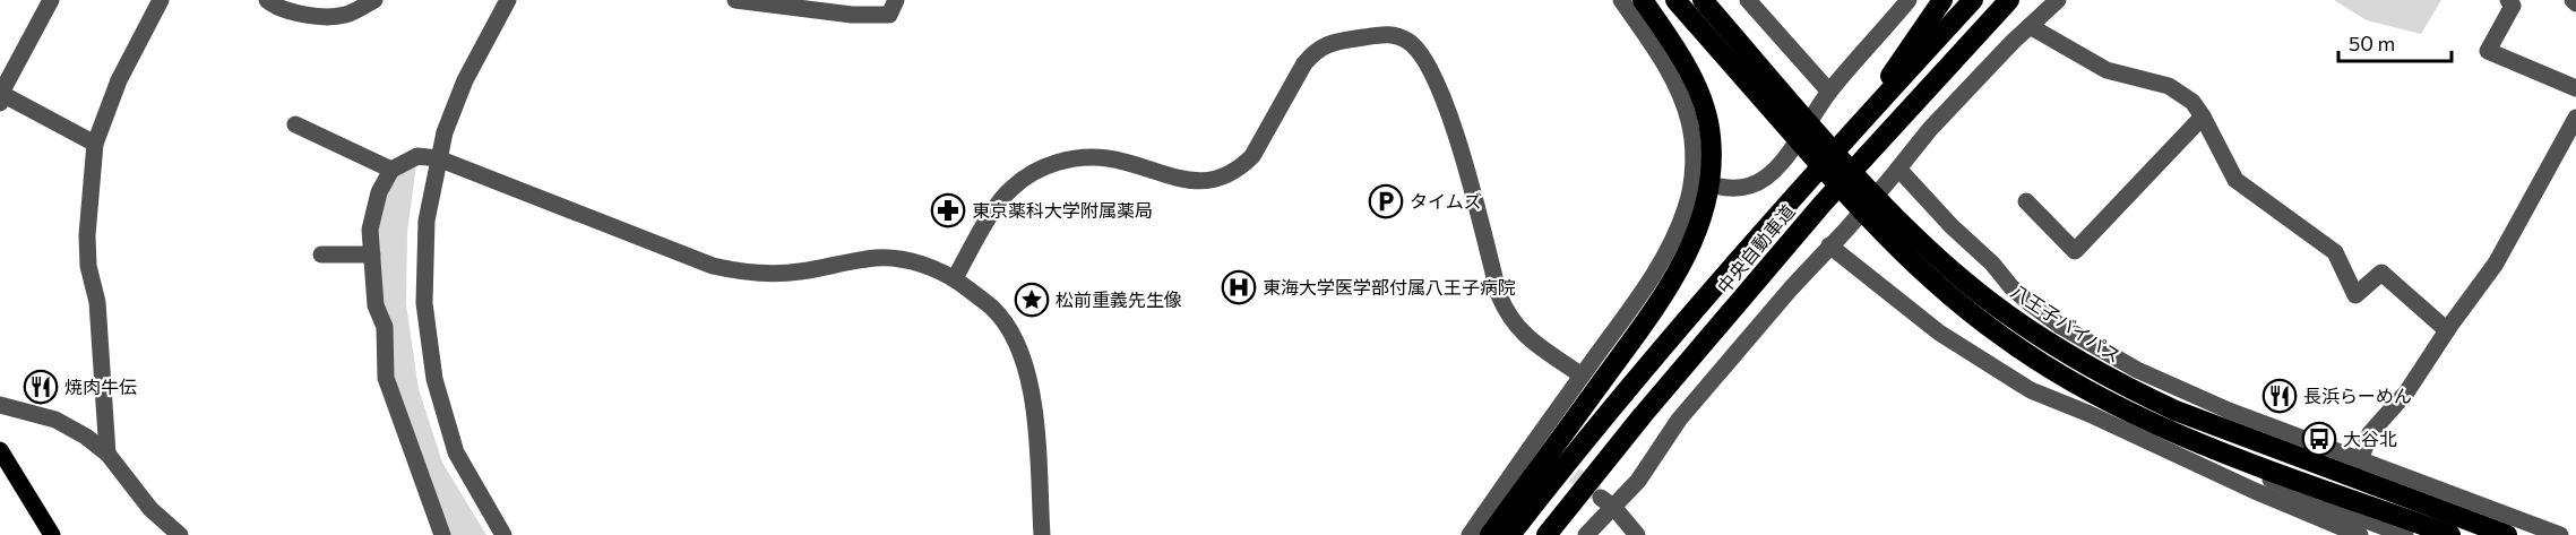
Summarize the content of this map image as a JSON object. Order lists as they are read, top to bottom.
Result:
{
  "streets": {
    "highway": ["中央自動車道", "八王子バイパス"]
  },
  "places": {
    "parking": ["タイムズ"],
    "pharmacy": ["東京薬科大学附属薬局"],
    "hospital": ["東海大学医学部付属八王子病院"],
    "place": ["松前重義先生像"],
    "restaurant": ["焼肉牛伝", "長浜らーめん"],
    "bus stop": ["大谷北"]
  },
  "scale_bar": "50 m"
}
